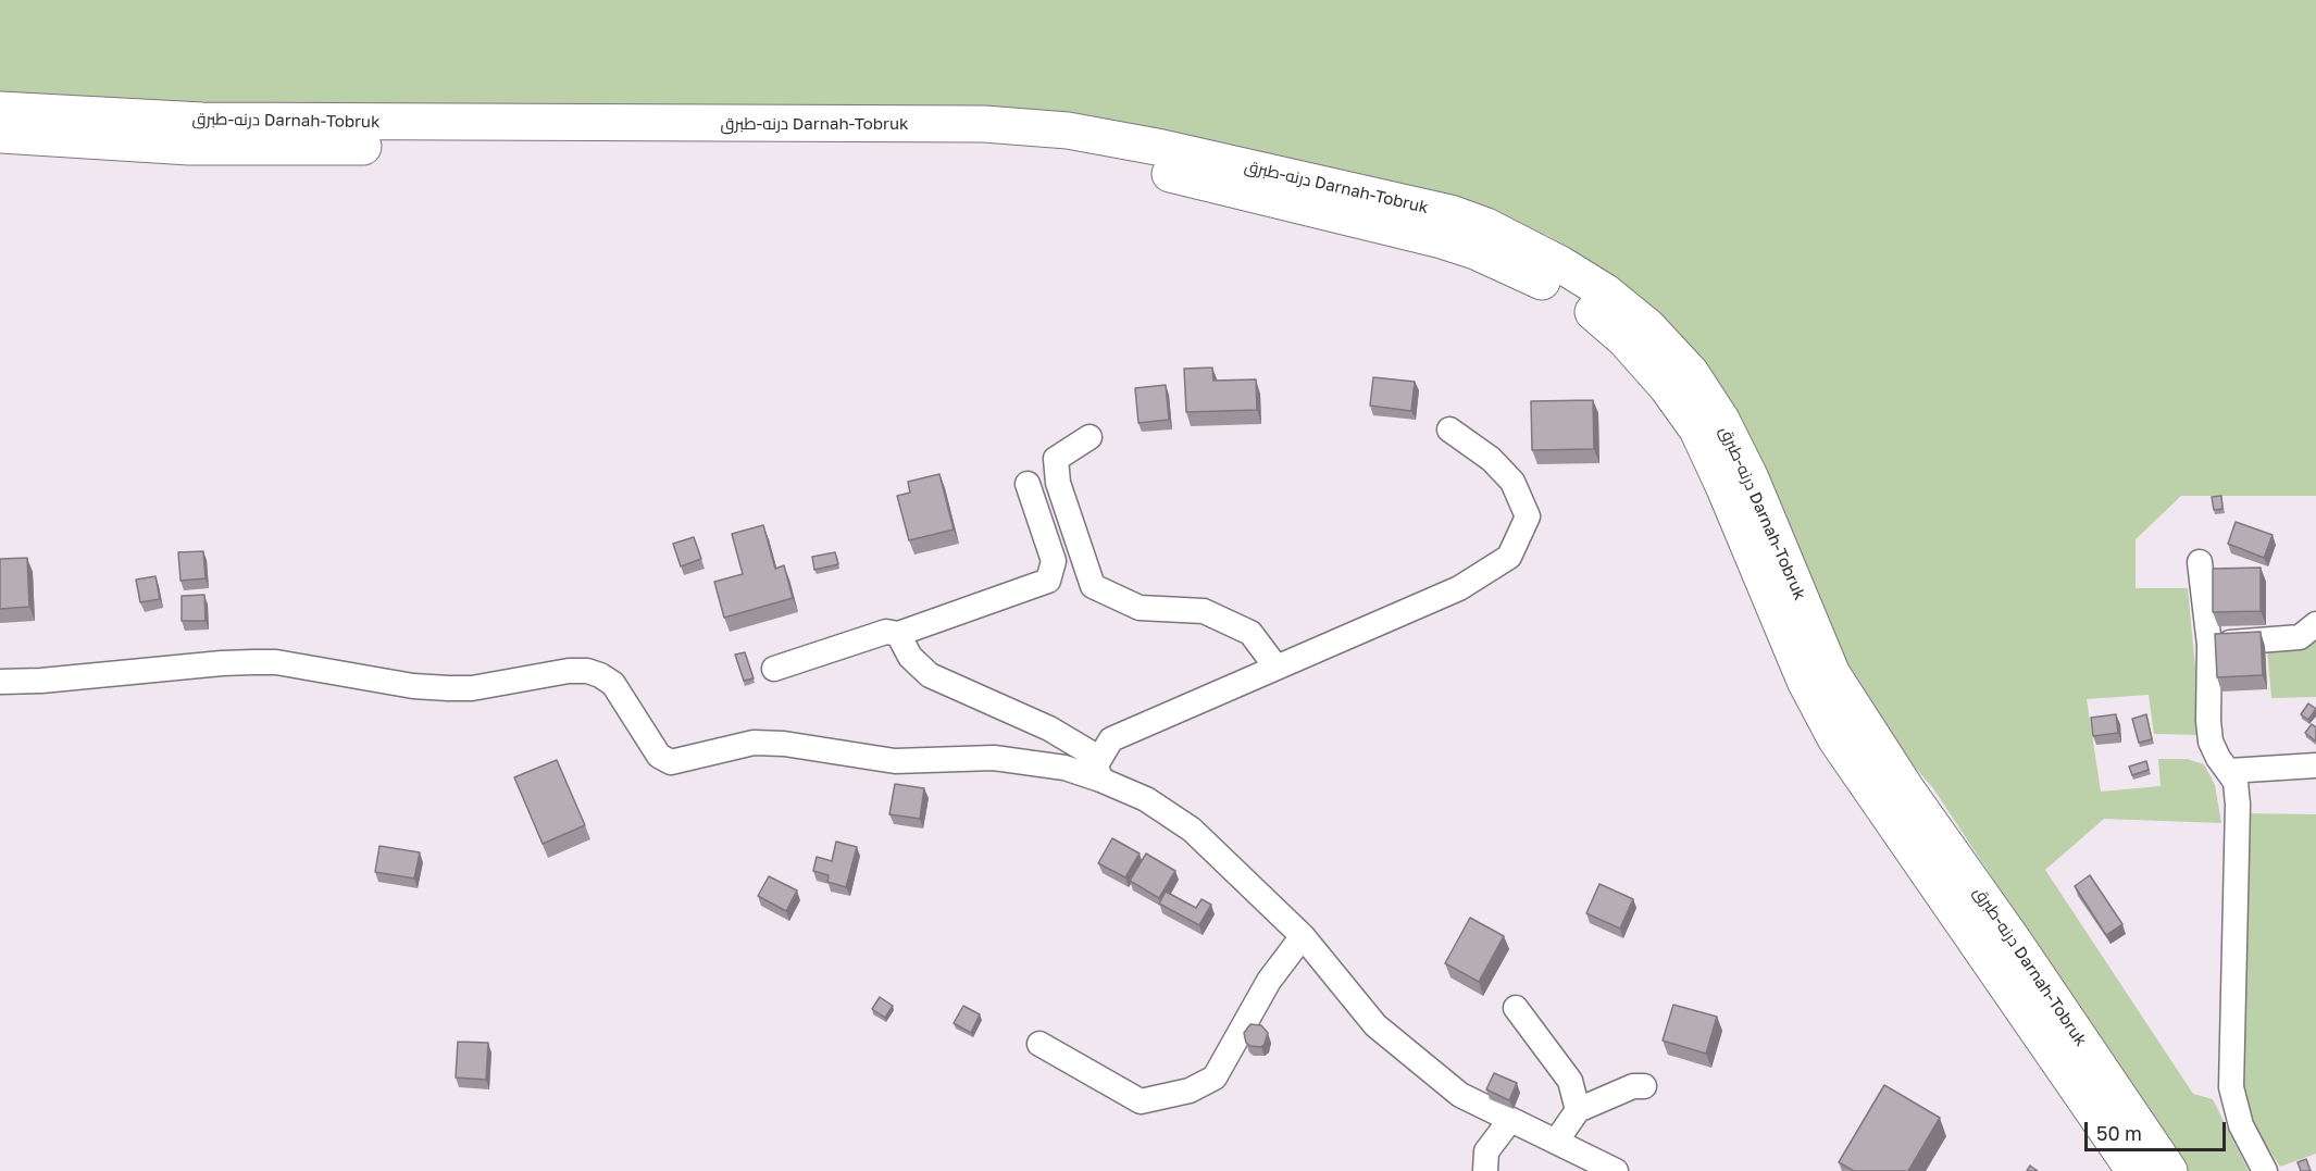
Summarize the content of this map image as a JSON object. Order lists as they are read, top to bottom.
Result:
{
  "streets": {
    "highway": ["درنه-طبرق Darnah-Tobruk"]
  },
  "scale_bar": "50 m"
}
